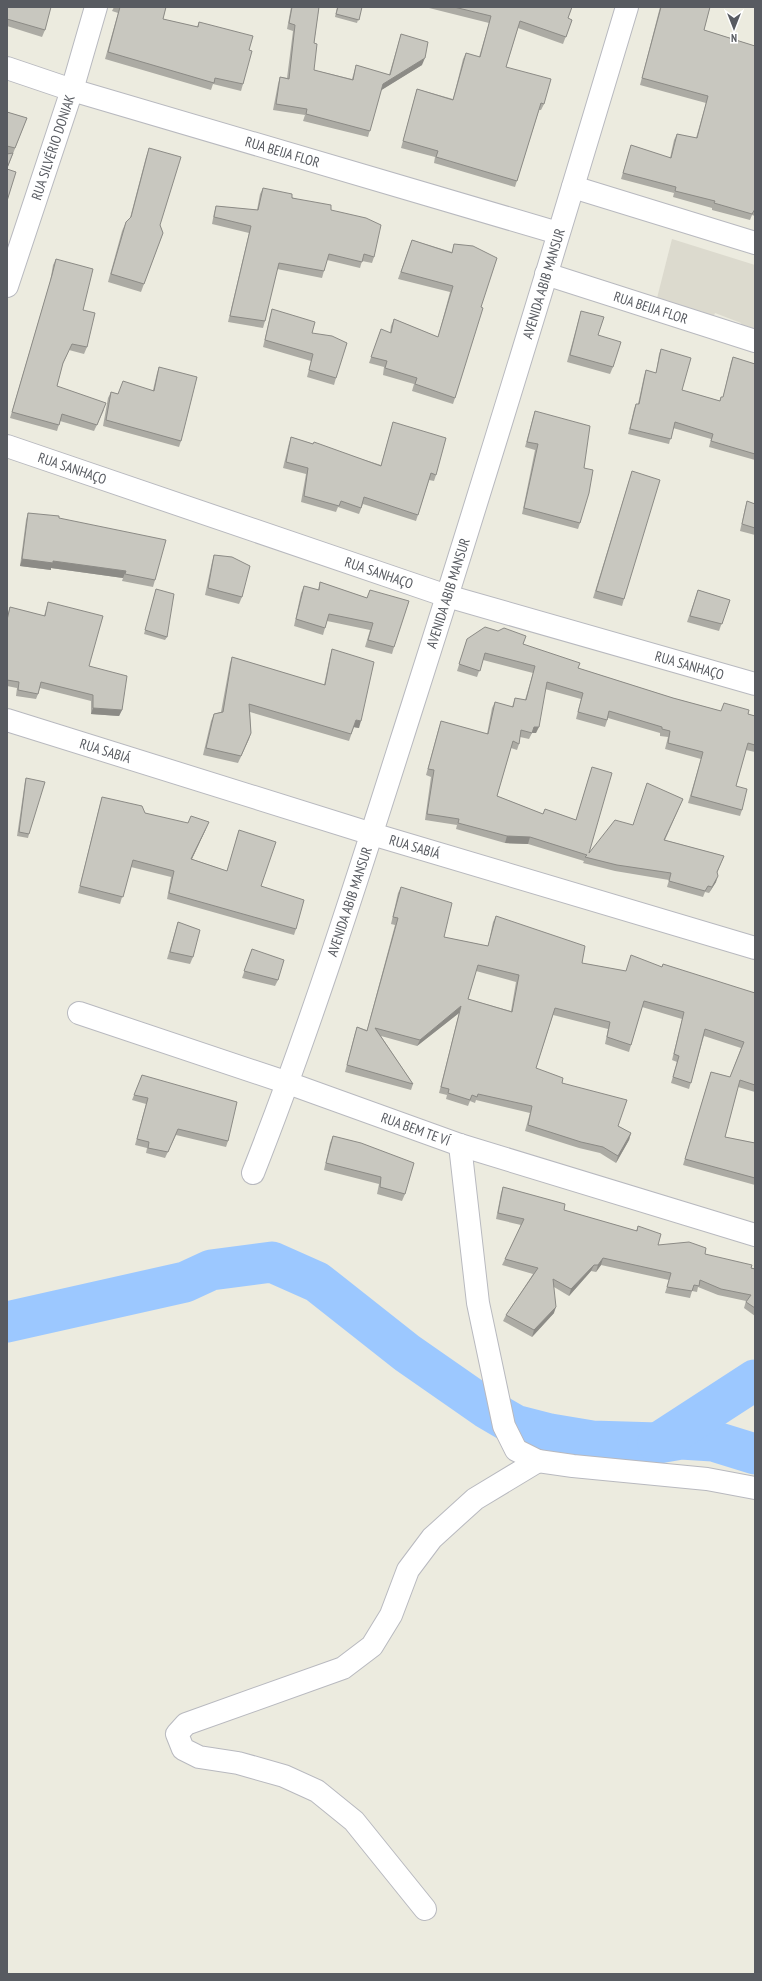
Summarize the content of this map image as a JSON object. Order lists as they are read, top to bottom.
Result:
{
  "streets": {
    "street": [
      "RUA SILVÉRIO DONIAK",
      "RUA BEIJA FLOR",
      "AVENIDA ABIB MANSUR",
      "RUA SANHAÇO",
      "RUA SABIÁ",
      "RUA BEM TE VÍ"
    ]
  },
  "crossings": [
    ["RUA SILVÉRIO DONIAK", "RUA BEIJA FLOR"],
    ["RUA BEIJA FLOR", "AVENIDA ABIB MANSUR"],
    ["AVENIDA ABIB MANSUR", "RUA SANHAÇO"],
    ["AVENIDA ABIB MANSUR", "RUA SABIÁ"],
    ["AVENIDA ABIB MANSUR", "RUA BEM TE VÍ"]
  ],
  "north": "bottom"
}
